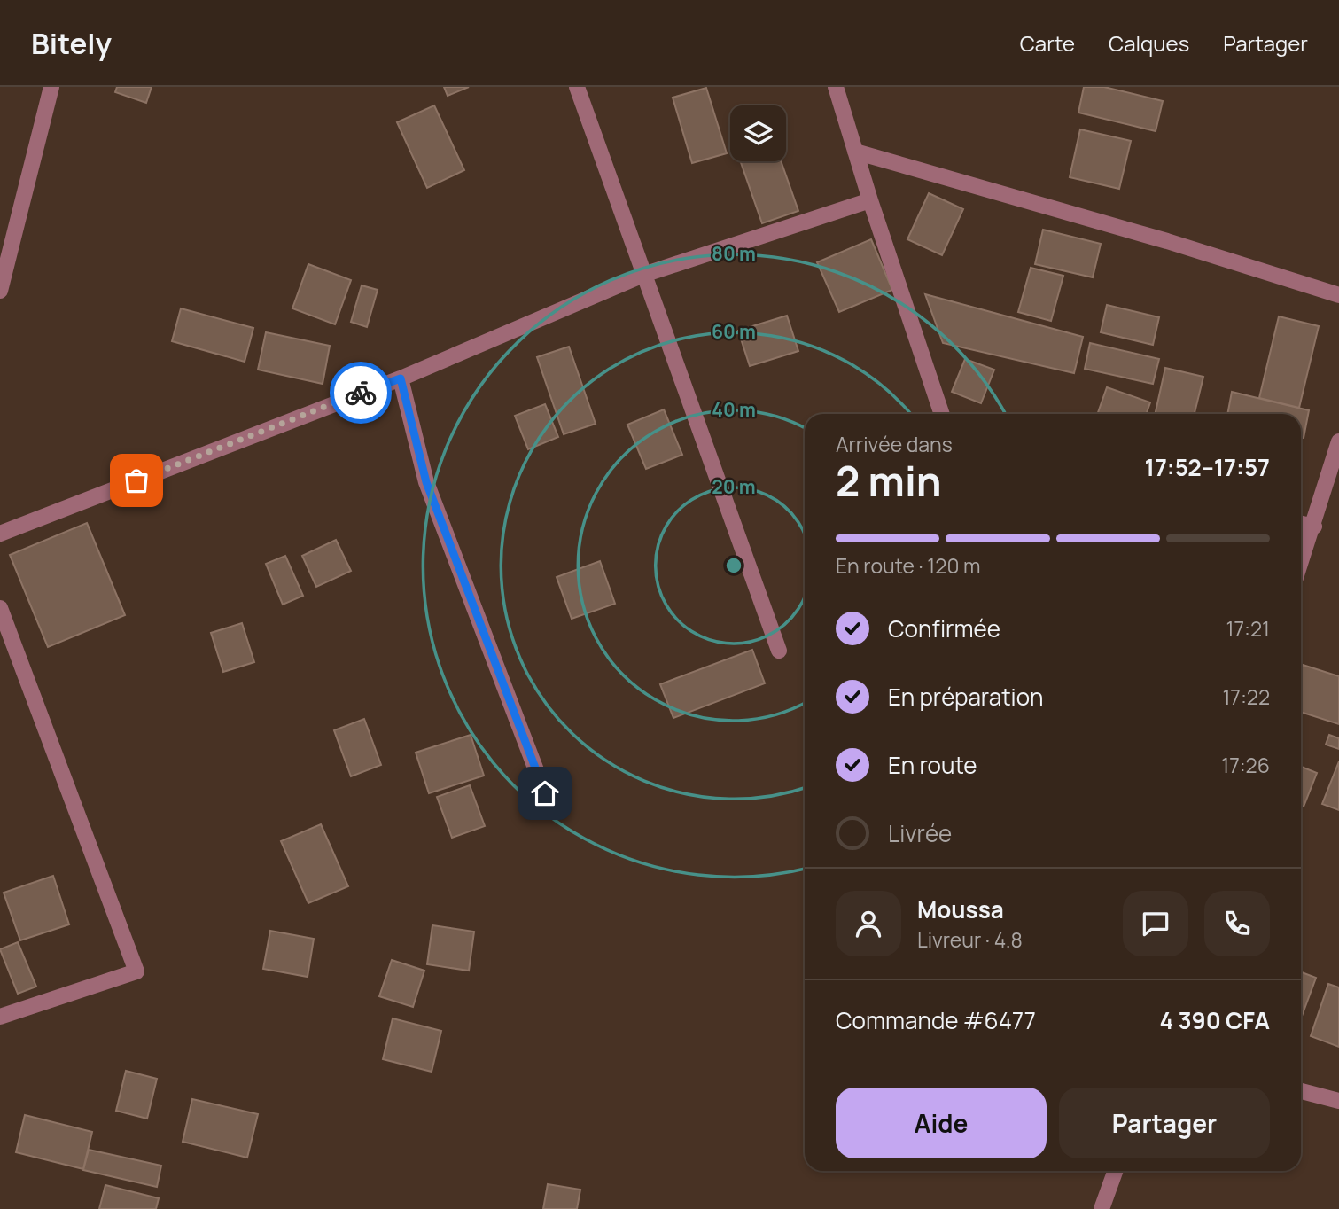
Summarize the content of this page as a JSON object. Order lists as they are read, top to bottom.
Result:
{
  "page": {
    "header": "Bitely",
    "nav": ["Carte", "Calques", "Partager"],
    "heading": ["2 min", "Arrivée dans", "17:52–17:57"],
    "panel": [
      "Moussa",
      "Livreur · 4.8",
      "Commande #6477",
      "4 390 CFA"
    ],
    "bar": "En route · 120 m",
    "list": [
      ["Confirmée", "17:21"],
      ["En préparation", "17:22"],
      ["En route", "17:26"],
      "Livrée"
    ],
    "buttons": ["Aide", "Partager"]
  },
  "rings": [
    "80 m",
    "60 m",
    "40 m",
    "20 m"
  ]
}
